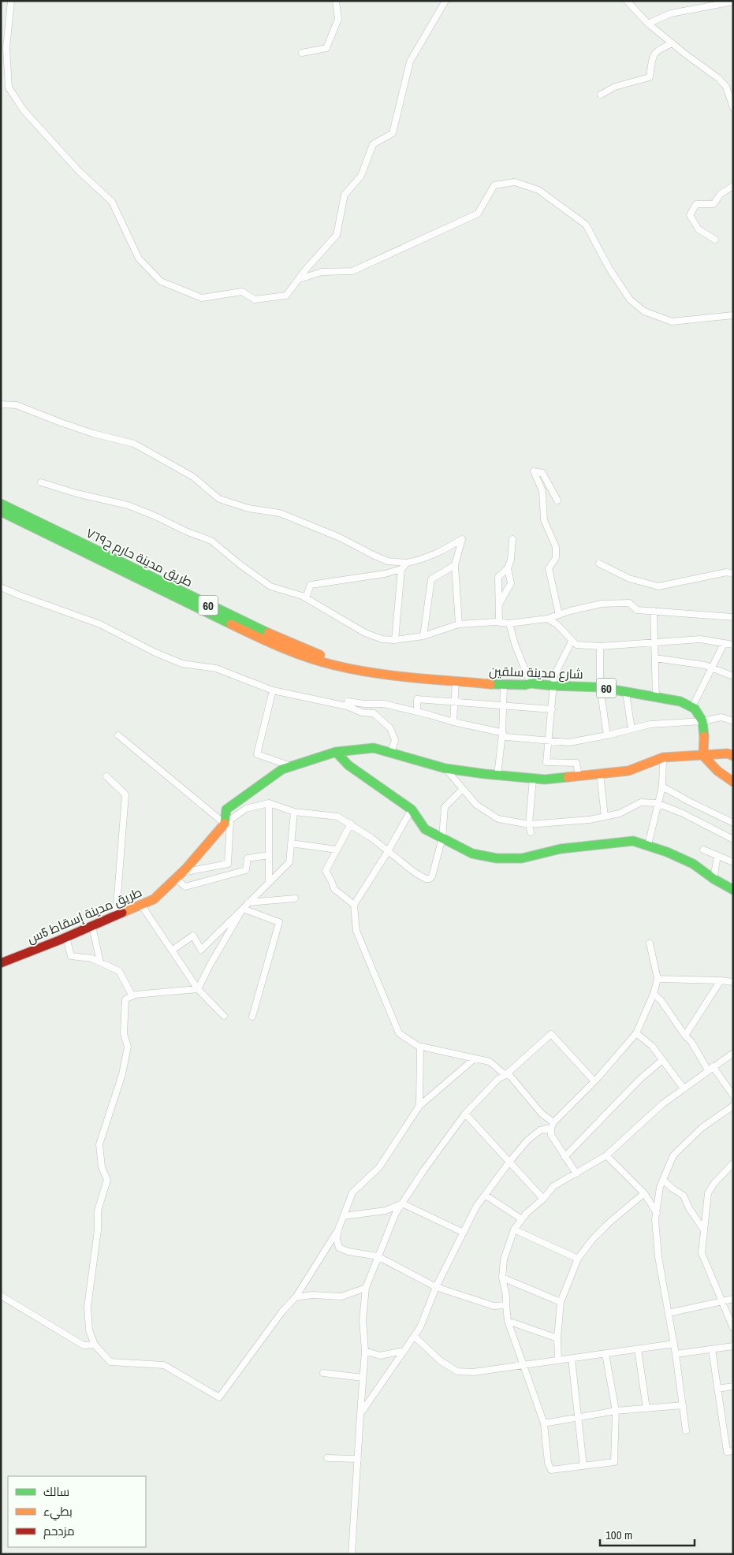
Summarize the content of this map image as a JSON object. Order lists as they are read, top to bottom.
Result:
{
  "streets": {
    "main road": [
      "طريق مدينة حارم ح٧٦٩",
      "60",
      "شارع مدينة سلقين",
      "طريق مدينة إسقاط 5س"
    ]
  },
  "crossings": [
    ["طريق مدينة حارم ح٧٦٩", "60"],
    ["طريق مدينة حارم ح٧٦٩", "شارع مدينة سلقين"],
    ["60", "شارع مدينة سلقين"]
  ],
  "legend": ["سالك", "بطيء", "مزدحم"],
  "scale_bar": "100 m"
}
